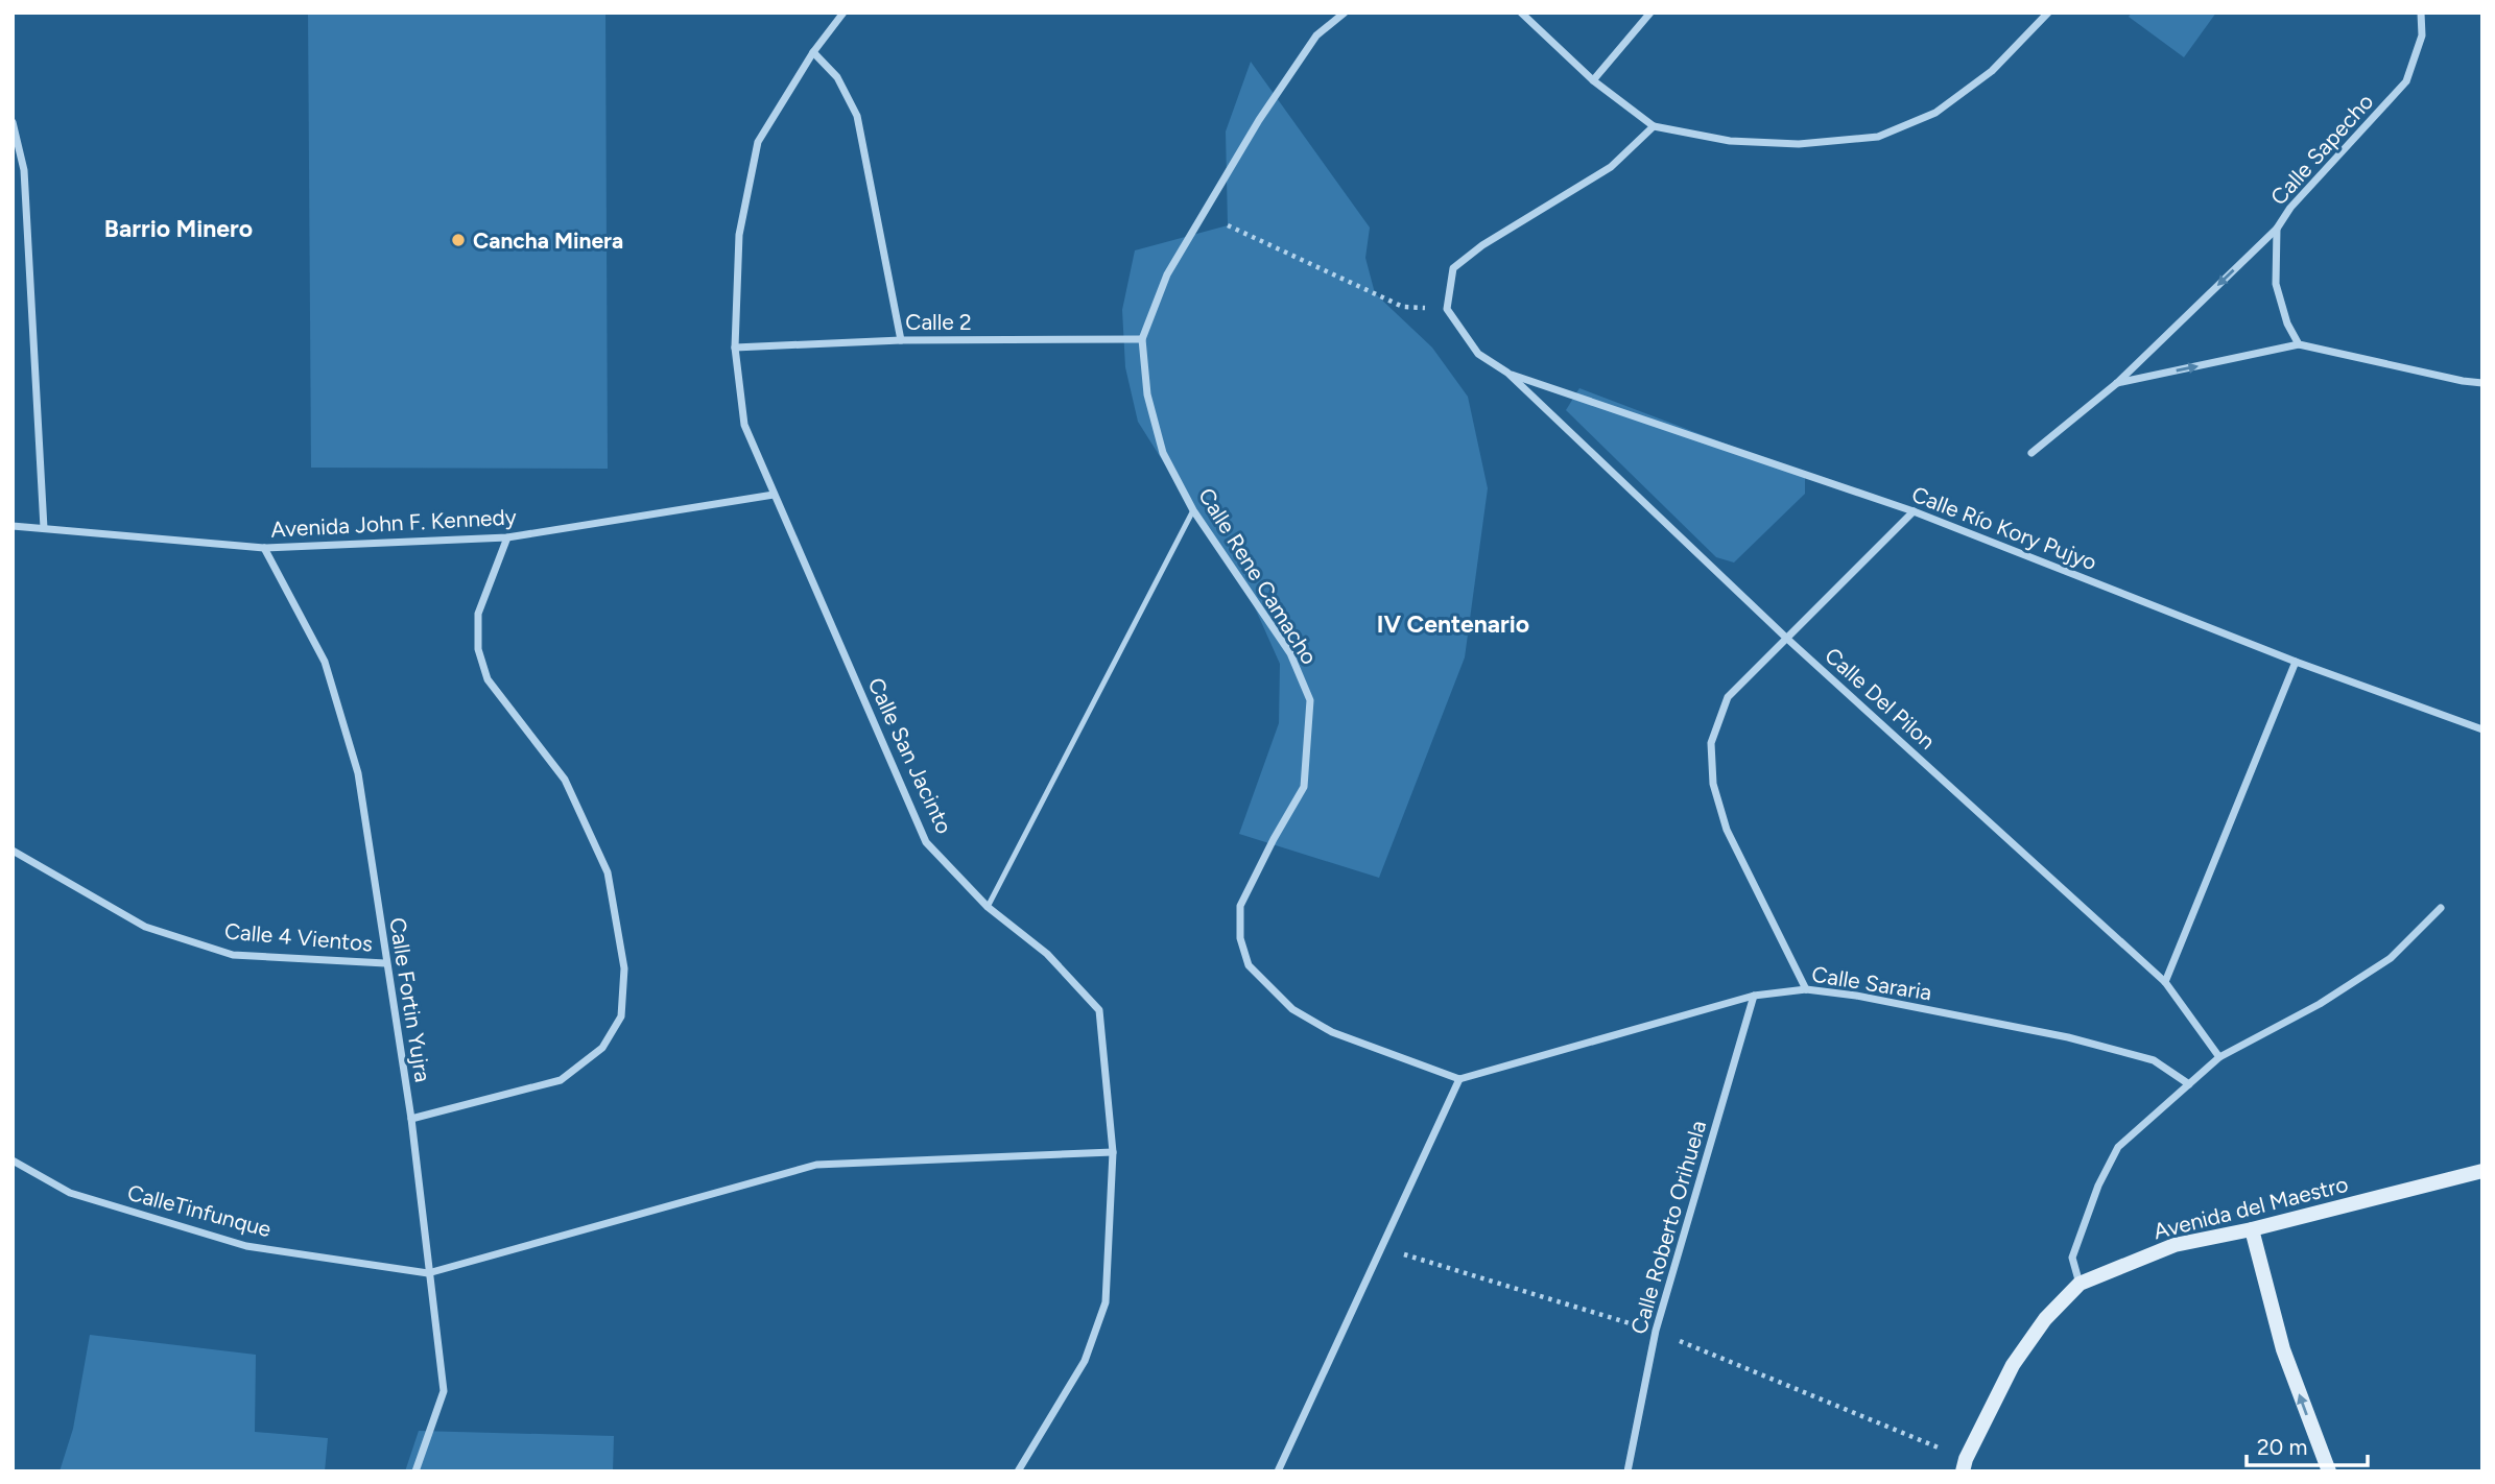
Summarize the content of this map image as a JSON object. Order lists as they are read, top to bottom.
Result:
{
  "streets": {
    "main road": ["Avenida del Maestro"],
    "street": [
      "Calle Sapecho",
      "Calle 2",
      "Avenida John F. Kennedy",
      "Calle Río Kory Pujyo",
      "Calle Rene Camacho",
      "Calle Del Pilon",
      "Calle San Jacinto",
      "Calle 4 Vientos",
      "Calle Sararia",
      "Calle Fortin Yujra",
      "CalleTinfunque",
      "Calle Roberto Orihuela"
    ]
  },
  "crossings": [
    ["Calle 2", "Calle Rene Camacho"],
    ["Calle 2", "Calle San Jacinto"],
    ["Avenida John F. Kennedy", "Calle San Jacinto"],
    ["Avenida John F. Kennedy", "Calle Fortin Yujra"],
    ["Calle Río Kory Pujyo", "Calle Del Pilon"],
    ["Calle Rene Camacho", "Calle Sararia"],
    ["Calle 4 Vientos", "Calle Fortin Yujra"],
    ["Calle Sararia", "Calle Roberto Orihuela"],
    ["Calle Fortin Yujra", "CalleTinfunque"]
  ],
  "districts": ["Barrio Minero", "IV Centenario"],
  "places": ["Cancha Minera"],
  "scale_bar": "20 m"
}
